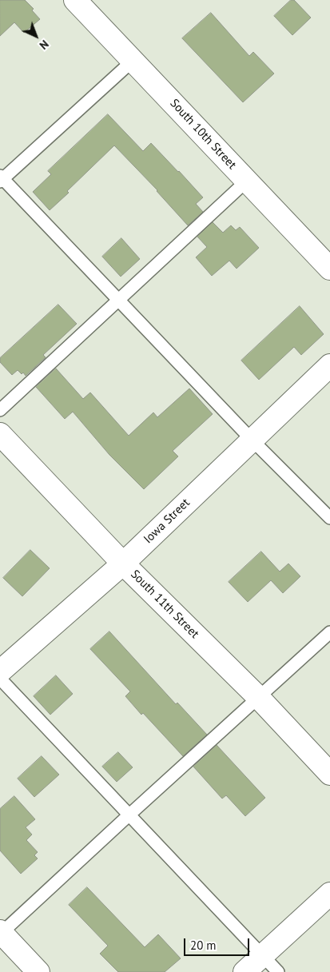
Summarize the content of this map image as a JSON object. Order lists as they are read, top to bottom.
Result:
{
  "streets": {
    "street": ["South 10th Street", "Iowa Street", "South 11th Street"]
  },
  "crossings": [
    ["Iowa Street", "South 11th Street"]
  ],
  "scale_bar": "20 m",
  "north": "bottom right"
}
